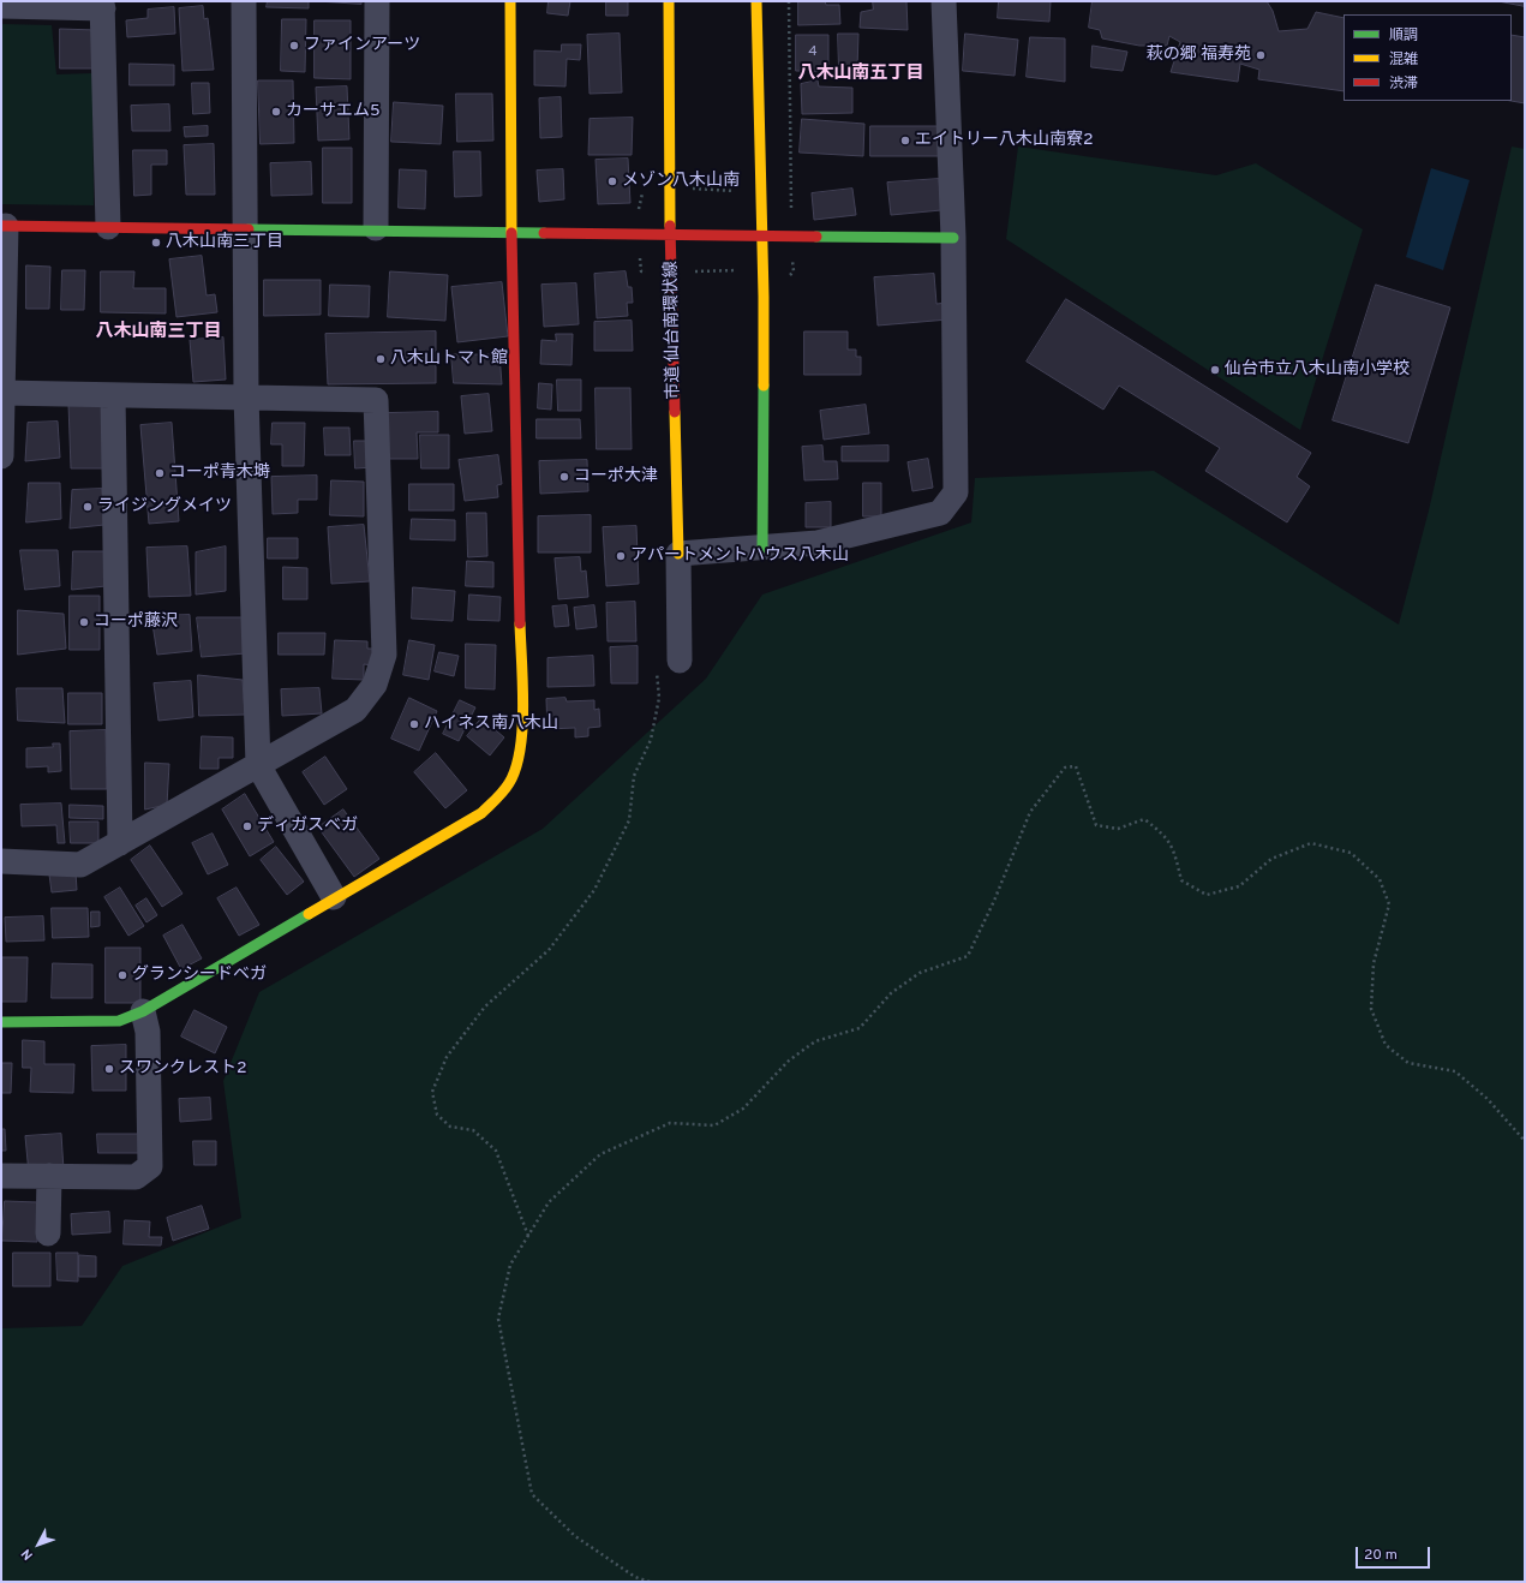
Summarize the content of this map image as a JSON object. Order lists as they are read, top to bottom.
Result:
{
  "streets": {
    "street": ["市道 仙台南環状線"]
  },
  "districts": ["八木山南五丁目", "八木山南三丁目"],
  "places": [
    "ファインアーツ",
    "萩の郷 福寿苑",
    "カーサエム5",
    "エイトリー八木山南寮2",
    "メゾン八木山南",
    "八木山南三丁目",
    "八木山トマト館",
    "仙台市立八木山南小学校",
    "コーポ青木塒",
    "コーポ大津",
    "ライジングメイツ",
    "アパートメントハウス八木山",
    "コーポ藤沢",
    "ハイネス南八木山",
    "ディガスベガ",
    "グランシードベガ",
    "スワンクレスト2"
  ],
  "house_numbers": ["4"],
  "legend": ["順調", "混雑", "渋滞"],
  "scale_bar": "20 m",
  "north": "bottom left"
}
